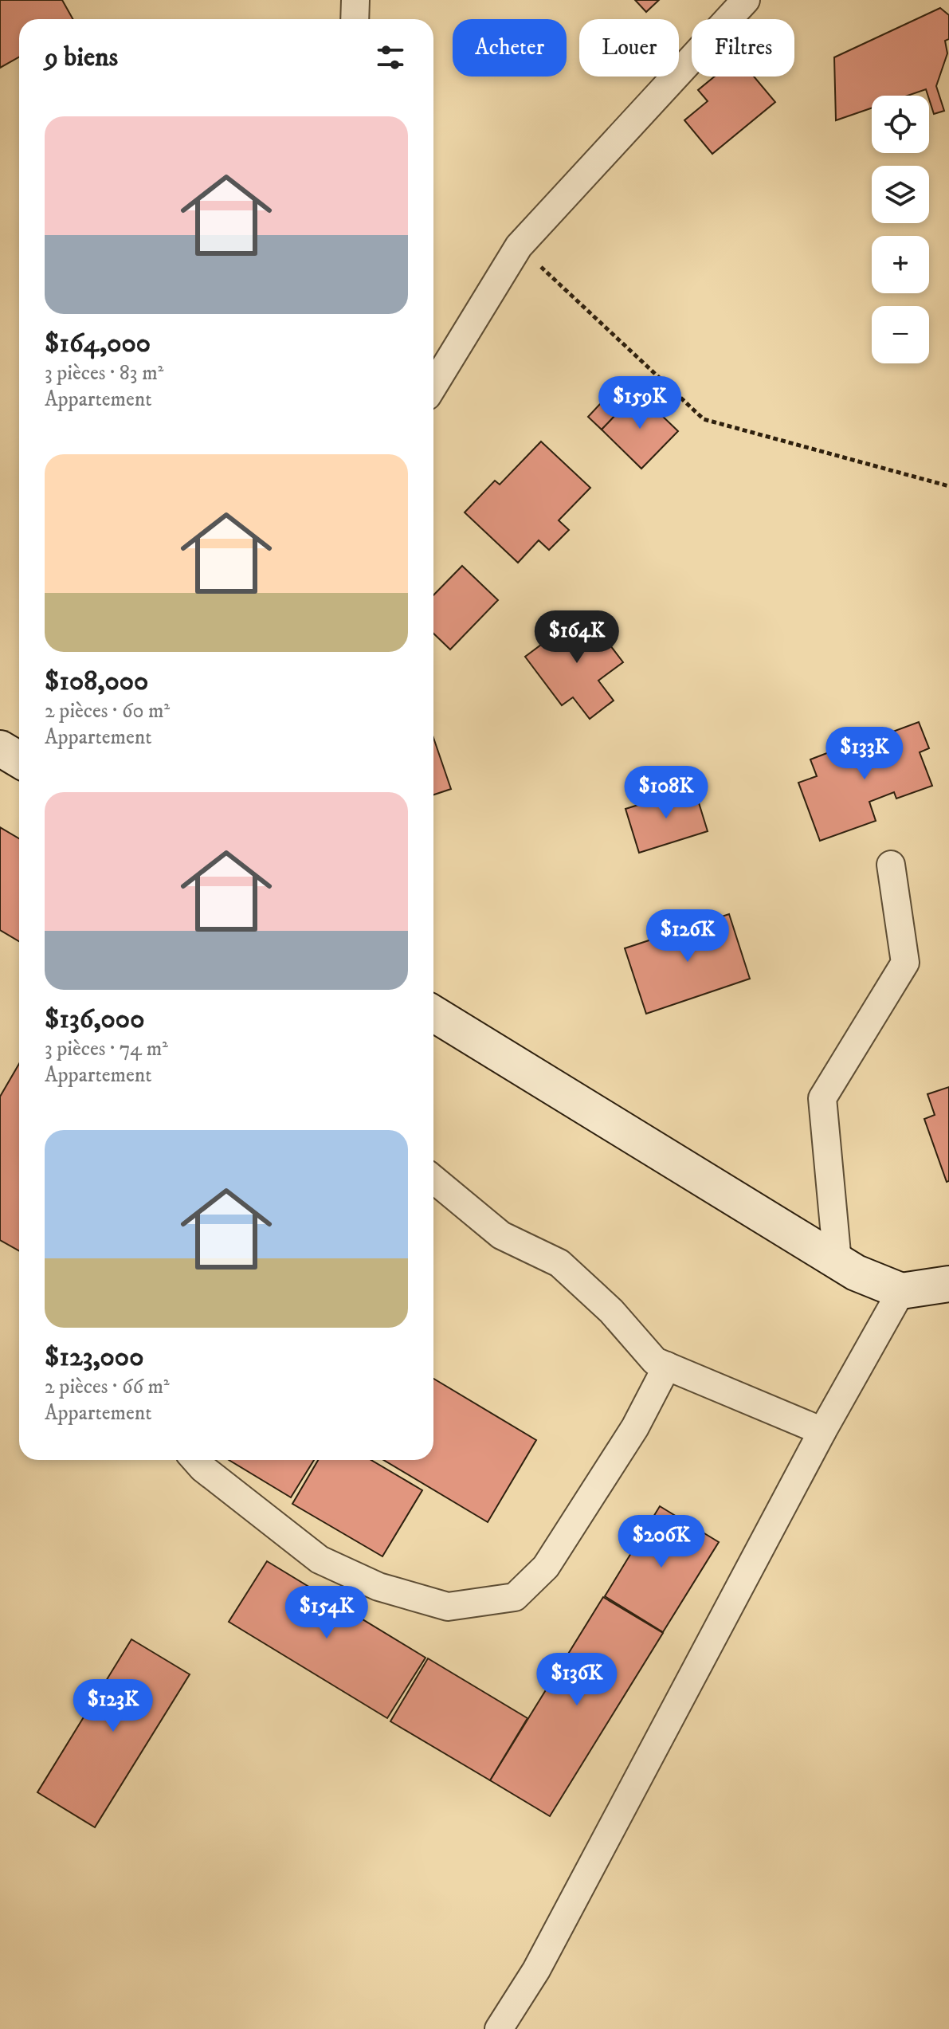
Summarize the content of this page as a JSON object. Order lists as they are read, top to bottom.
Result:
{
  "page": {
    "chip": ["Acheter", "Louer", "Filtres"],
    "heading": "9 biens",
    "map_buttons": ["+", "−"],
    "list": [
      {
        "name": "$164,000",
        "note": "3 pièces · 83 m² · Appartement"
      },
      {
        "name": "$108,000",
        "note": "2 pièces · 60 m² · Appartement"
      },
      {
        "name": "$136,000",
        "note": "3 pièces · 74 m² · Appartement"
      },
      {
        "name": "$123,000",
        "note": "2 pièces · 66 m² · Appartement"
      }
    ],
    "price": [
      "$159K",
      "$164K",
      "$133K",
      "$108K",
      "$126K",
      "$206K",
      "$154K",
      "$136K",
      "$123K"
    ]
  }
}
